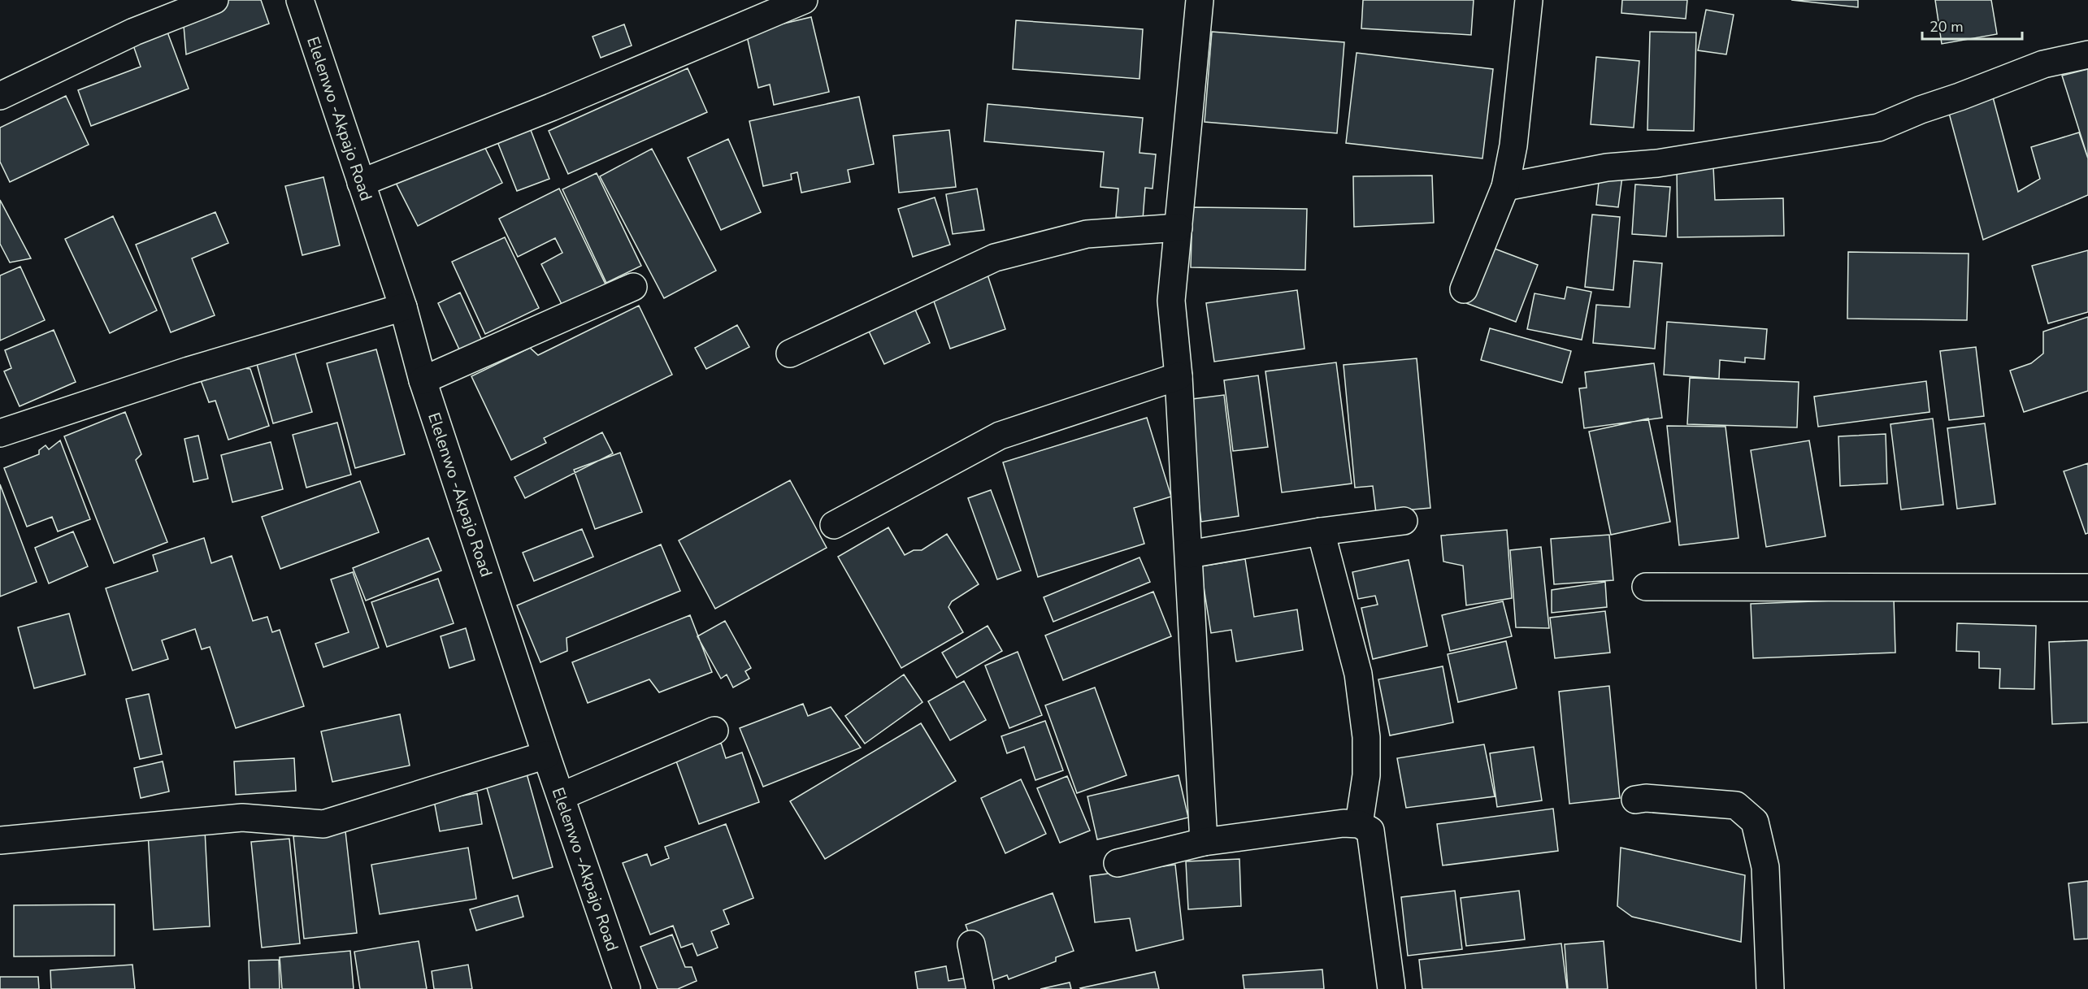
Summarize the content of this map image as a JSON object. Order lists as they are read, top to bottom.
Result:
{
  "streets": {
    "street": ["Elelenwo -Akpajo Road"]
  },
  "scale_bar": "20 m"
}
